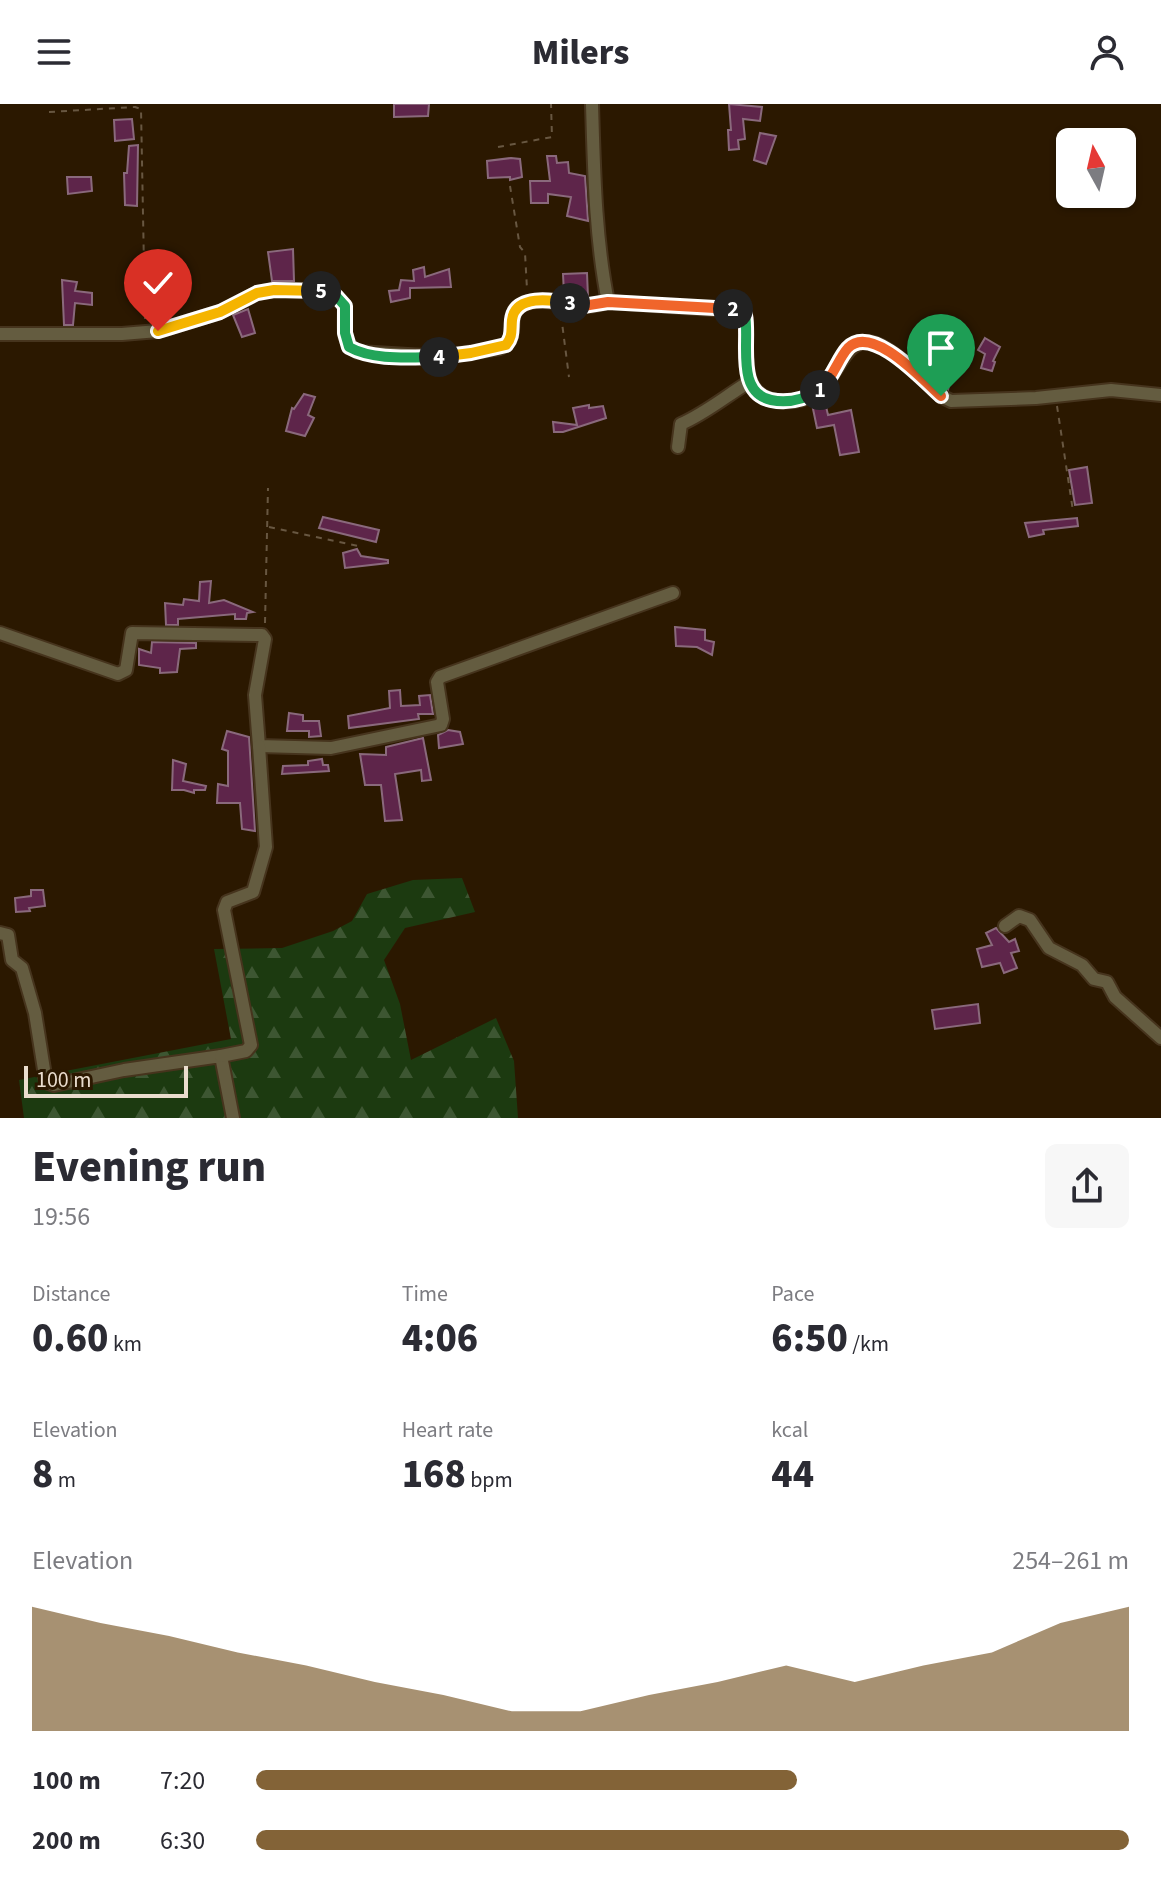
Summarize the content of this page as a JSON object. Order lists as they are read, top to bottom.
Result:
{
  "scale_bar": "100 m",
  "north": "top",
  "page": {
    "header": "Milers",
    "pins": [
      "5",
      "3",
      "2",
      "4",
      "1"
    ],
    "scale": "100 m",
    "heading": ["Evening run", "19:56"],
    "stats": [
      ["Distance", "0.60 km"],
      ["Time", "4:06"],
      ["Pace", "6:50 /km"],
      ["Elevation", "8 m"],
      ["Heart rate", "168 bpm"],
      ["kcal", "44"]
    ],
    "chart": ["Elevation", "254–261 m"],
    "list": [
      {
        "name": "100 m",
        "note": "7:20"
      },
      {
        "name": "200 m",
        "note": "6:30"
      }
    ]
  }
}
